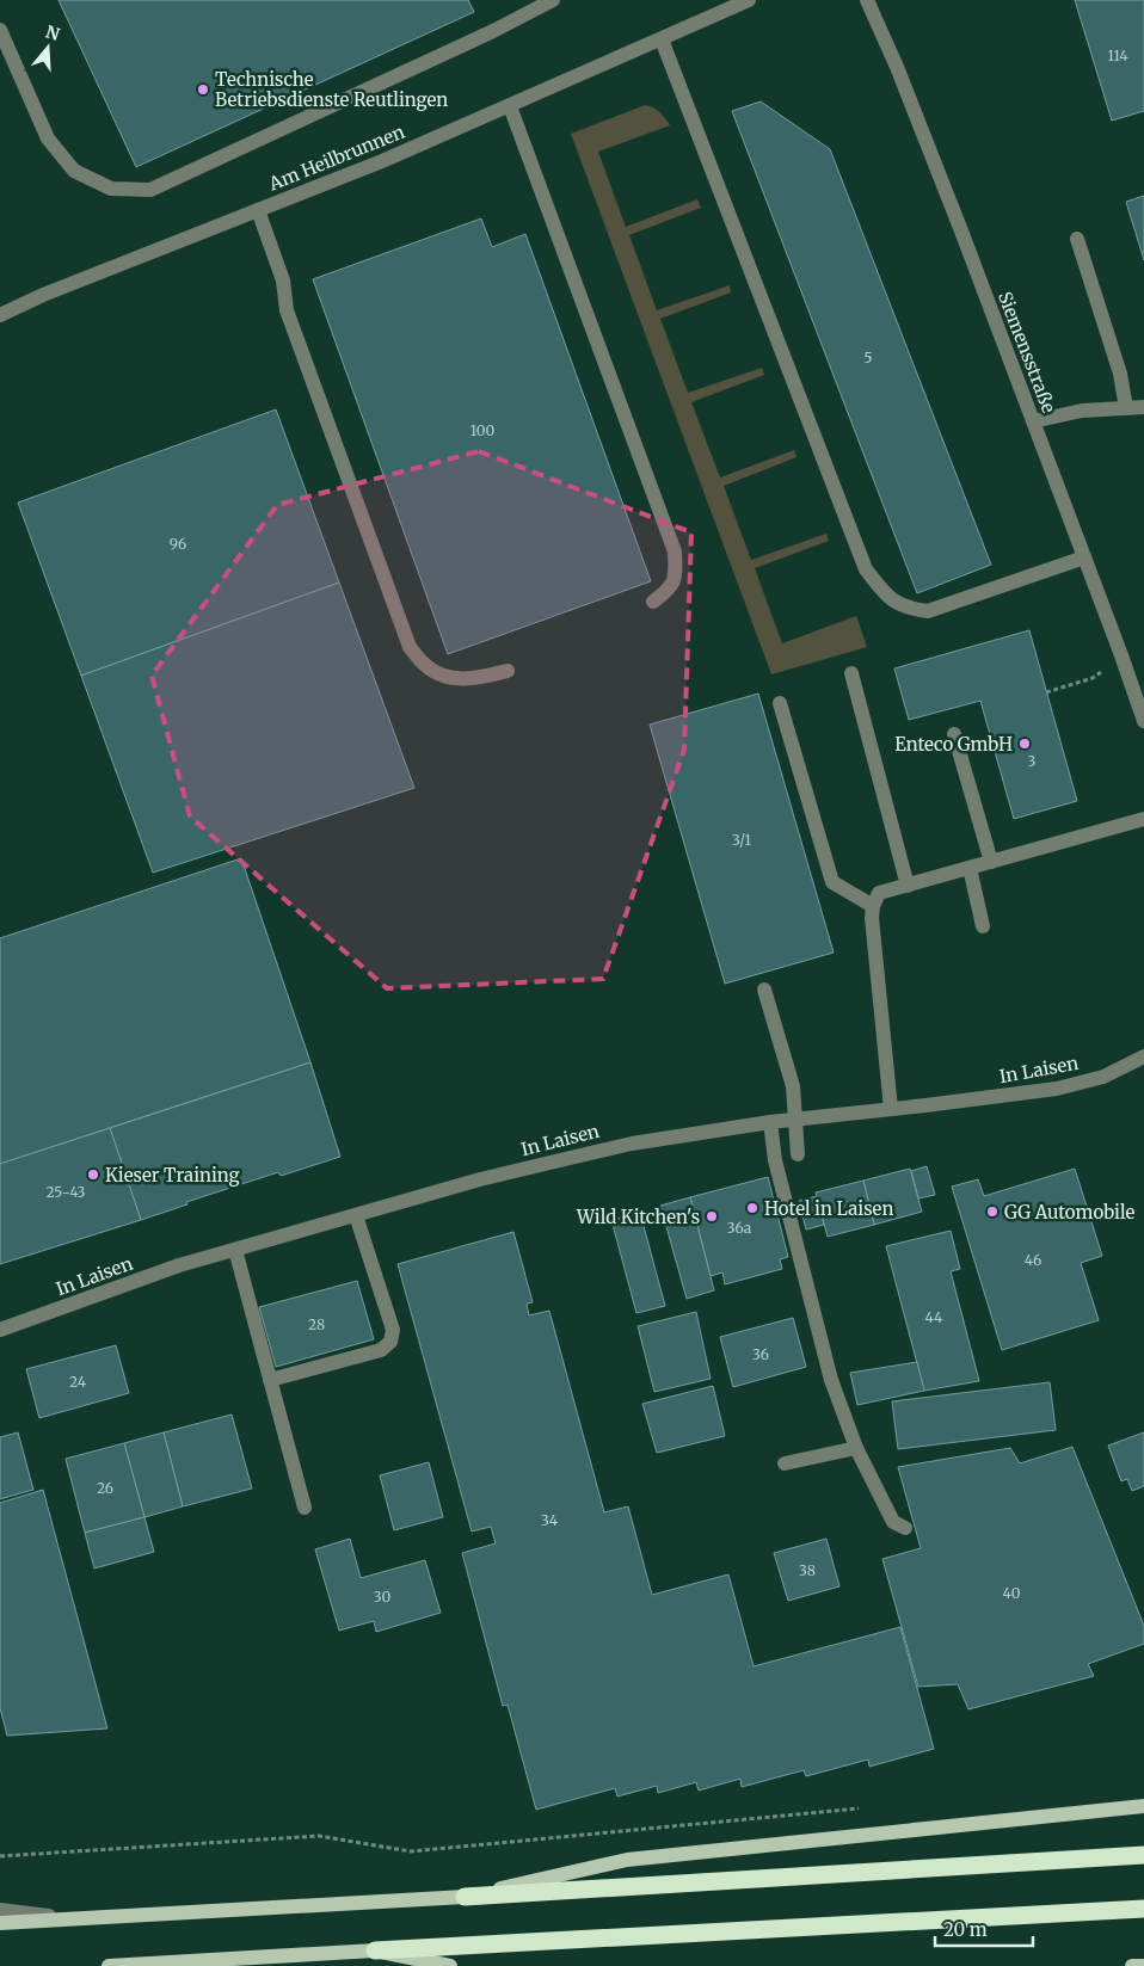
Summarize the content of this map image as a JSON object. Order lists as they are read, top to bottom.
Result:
{
  "streets": {
    "street": ["Am Heilbrunnen", "Siemensstraße", "In Laisen"]
  },
  "places": [
    "Technische Betriebsdienste Reutlingen",
    "Enteco GmbH",
    "Kieser Training",
    "Hotel in Laisen",
    "GG Automobile",
    "Wild Kitchen's"
  ],
  "house_numbers": [
    "114",
    "5",
    "100",
    "96",
    "3",
    "3/1",
    "25-43",
    "36a",
    "46",
    "44",
    "28",
    "36",
    "24",
    "26",
    "34",
    "38",
    "40",
    "30"
  ],
  "scale_bar": "20 m",
  "north": "top"
}
